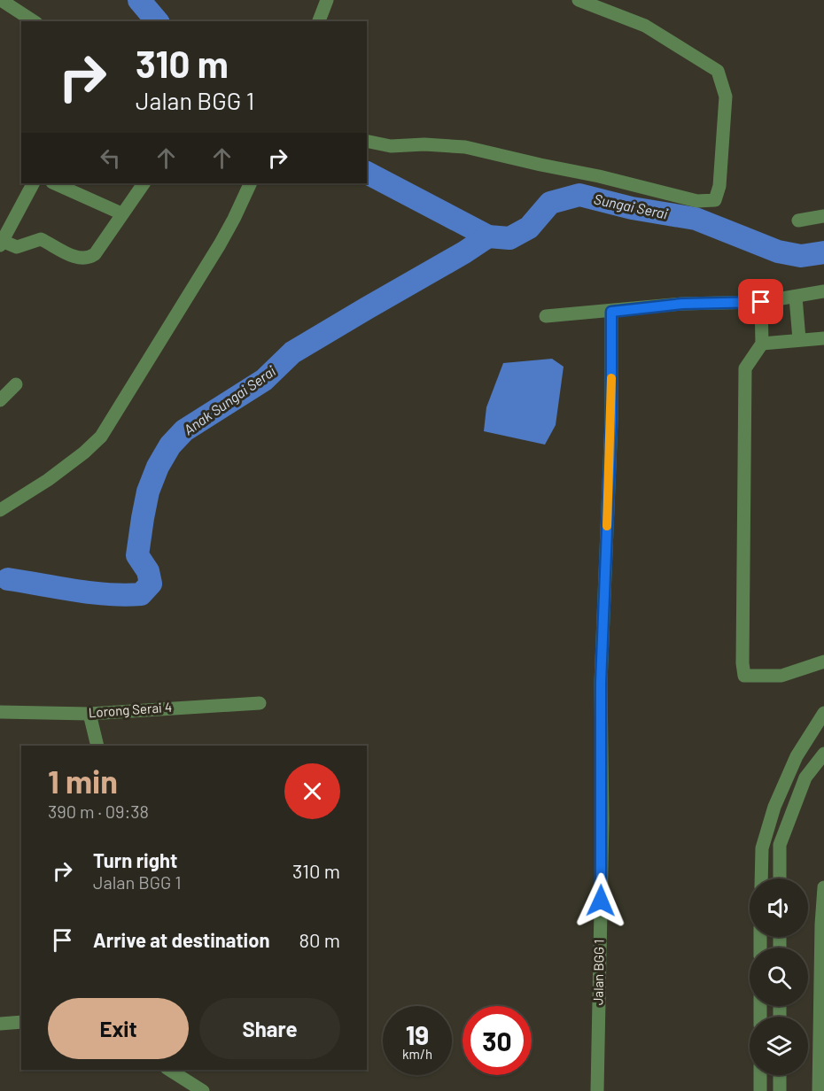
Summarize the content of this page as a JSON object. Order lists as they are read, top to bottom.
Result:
{
  "streets": {
    "street": ["Lorong Serai 4", "Jalan BGG 1"]
  },
  "water": ["Sungai Serai", "Anak Sungai Serai"],
  "page": {
    "turn": ["310 m", "Jalan BGG 1"],
    "heading": ["1 min", "390 m · 09:38"],
    "list": [
      {
        "name": "Turn right",
        "note": "Jalan BGG 1",
        "value": "310 m"
      },
      {
        "name": "Arrive at destination",
        "value": "80 m"
      }
    ],
    "buttons": ["Exit", "Share"],
    "speed": "19 km/h",
    "limit": "30"
  }
}
